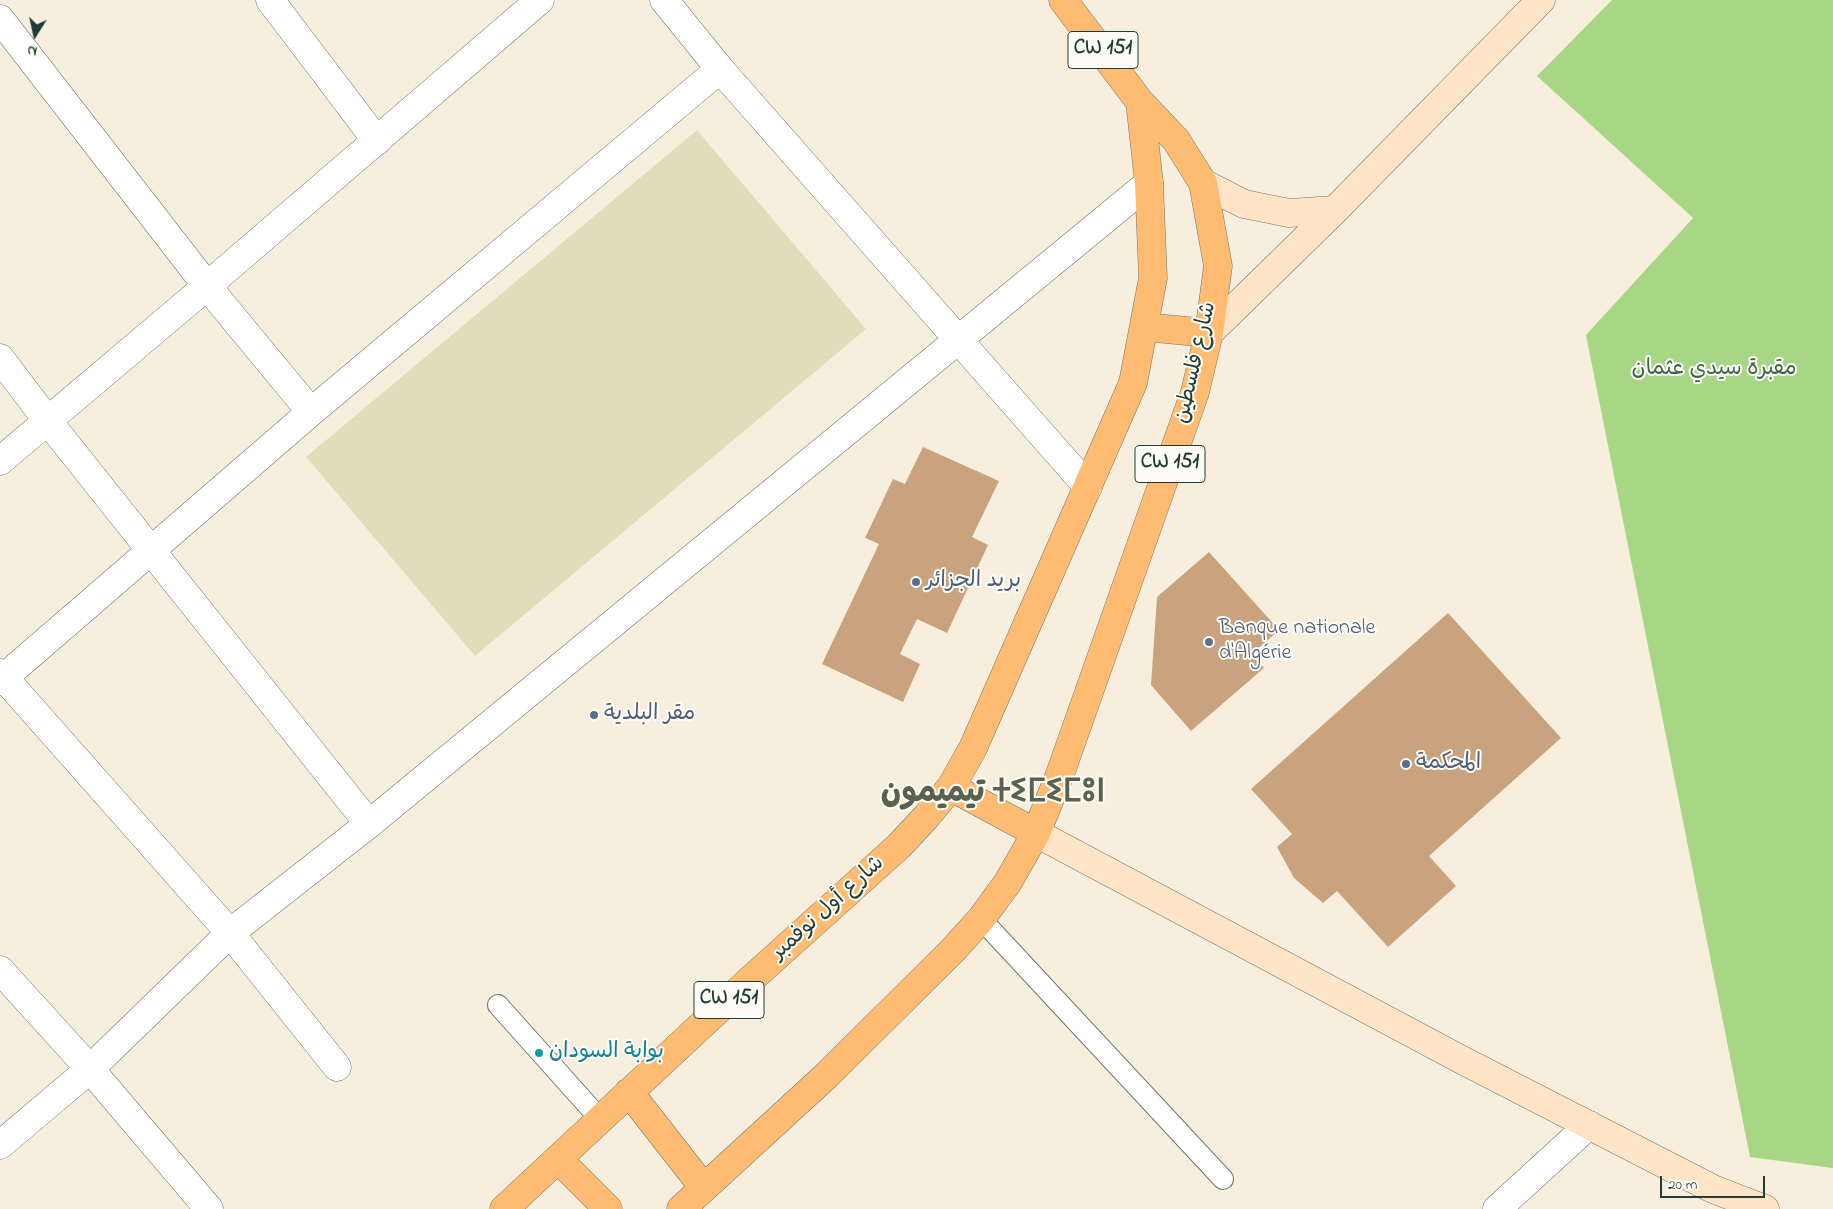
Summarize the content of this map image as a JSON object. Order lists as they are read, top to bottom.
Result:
{
  "streets": {
    "main road": ["CW 151", "شارع فلسطين", "شارع أول نوفمبر"]
  },
  "crossings": [
    ["CW 151", "شارع فلسطين"],
    ["CW 151", "شارع أول نوفمبر"]
  ],
  "districts": ["تيميمون ⵜⵉⵎⵉⵎⵓⵏ"],
  "parks": ["مقبرة سيدي عثمان"],
  "places": [
    "بريد الجزائر",
    "Banque nationale d'Algérie",
    "مقر البلدية",
    "المحكمة",
    "بوابة السودان"
  ],
  "scale_bar": "20 m",
  "north": "bottom"
}
